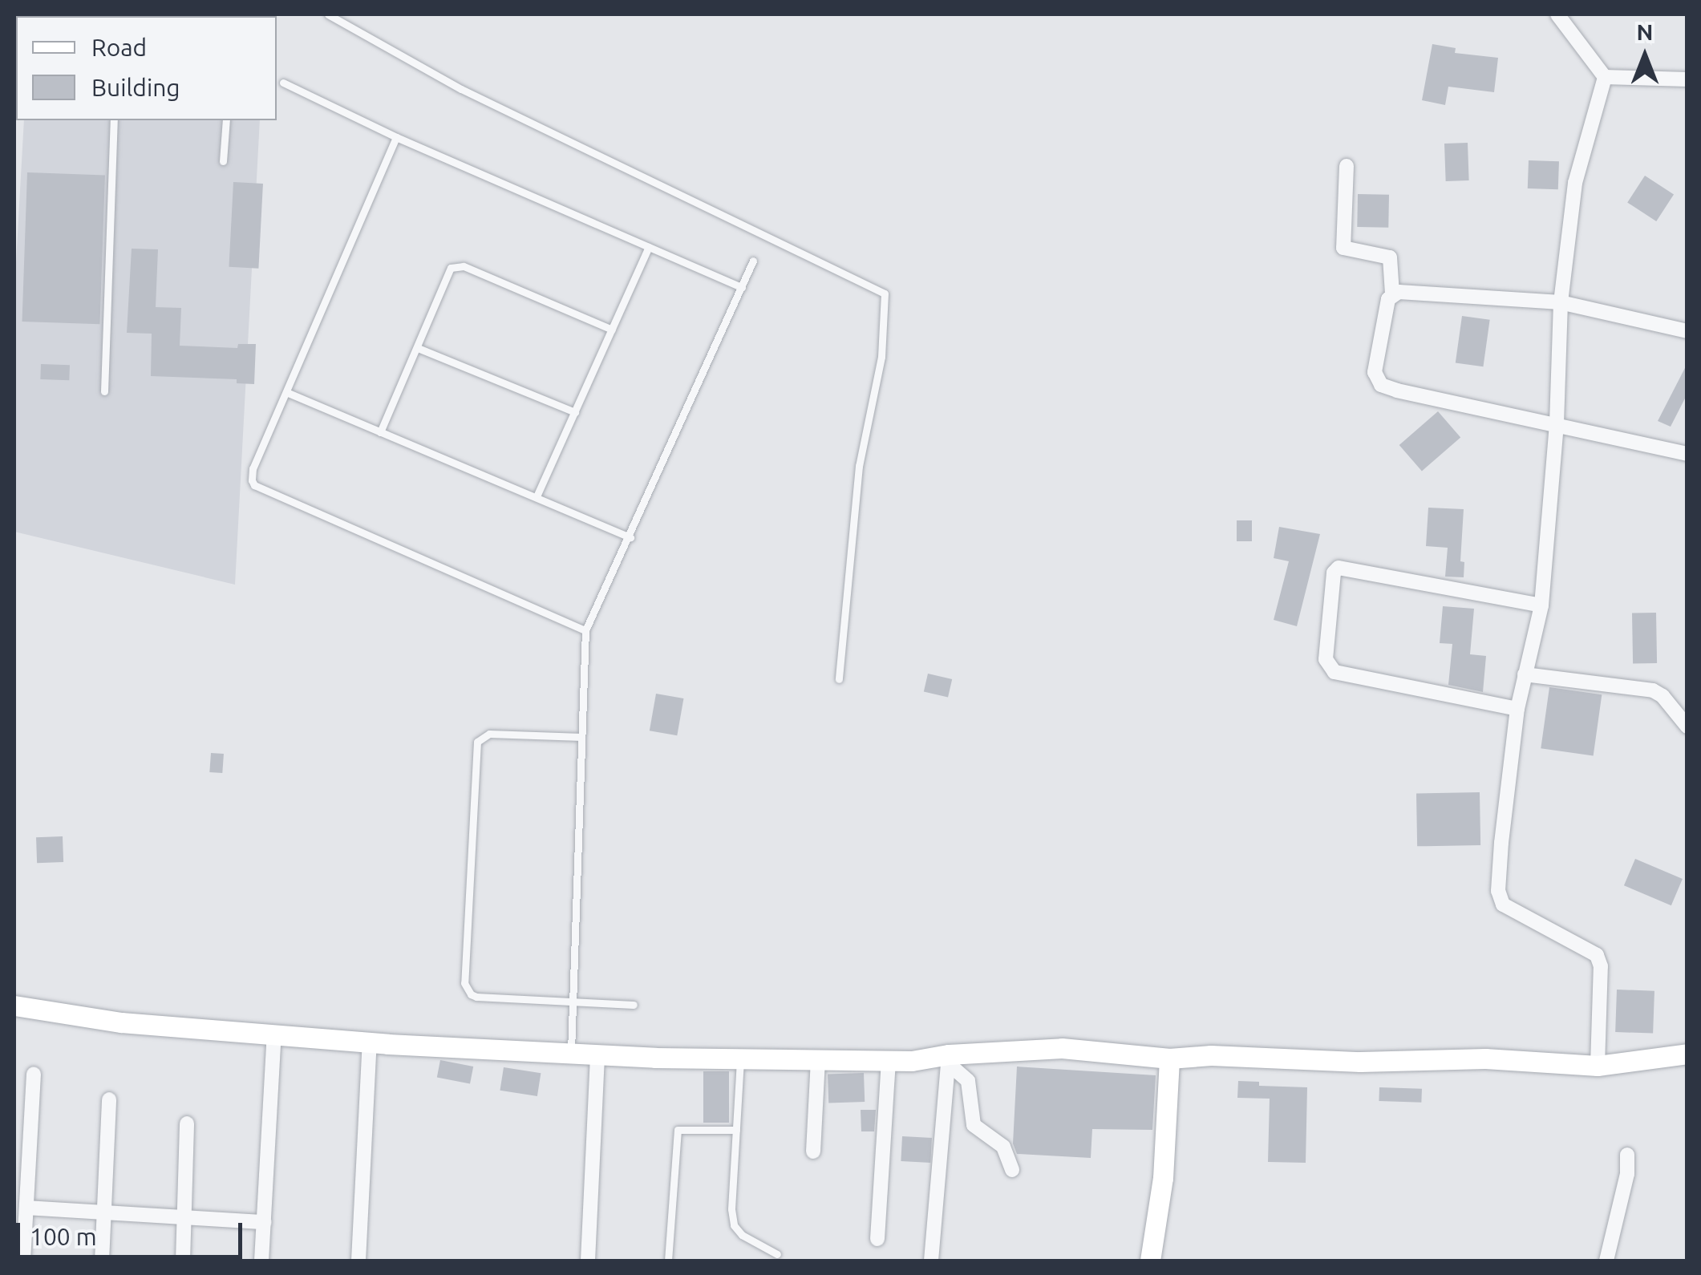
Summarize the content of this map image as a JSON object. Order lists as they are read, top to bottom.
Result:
{
  "legend": ["Road", "Building"],
  "scale_bar": "100 m",
  "north": "top"
}
